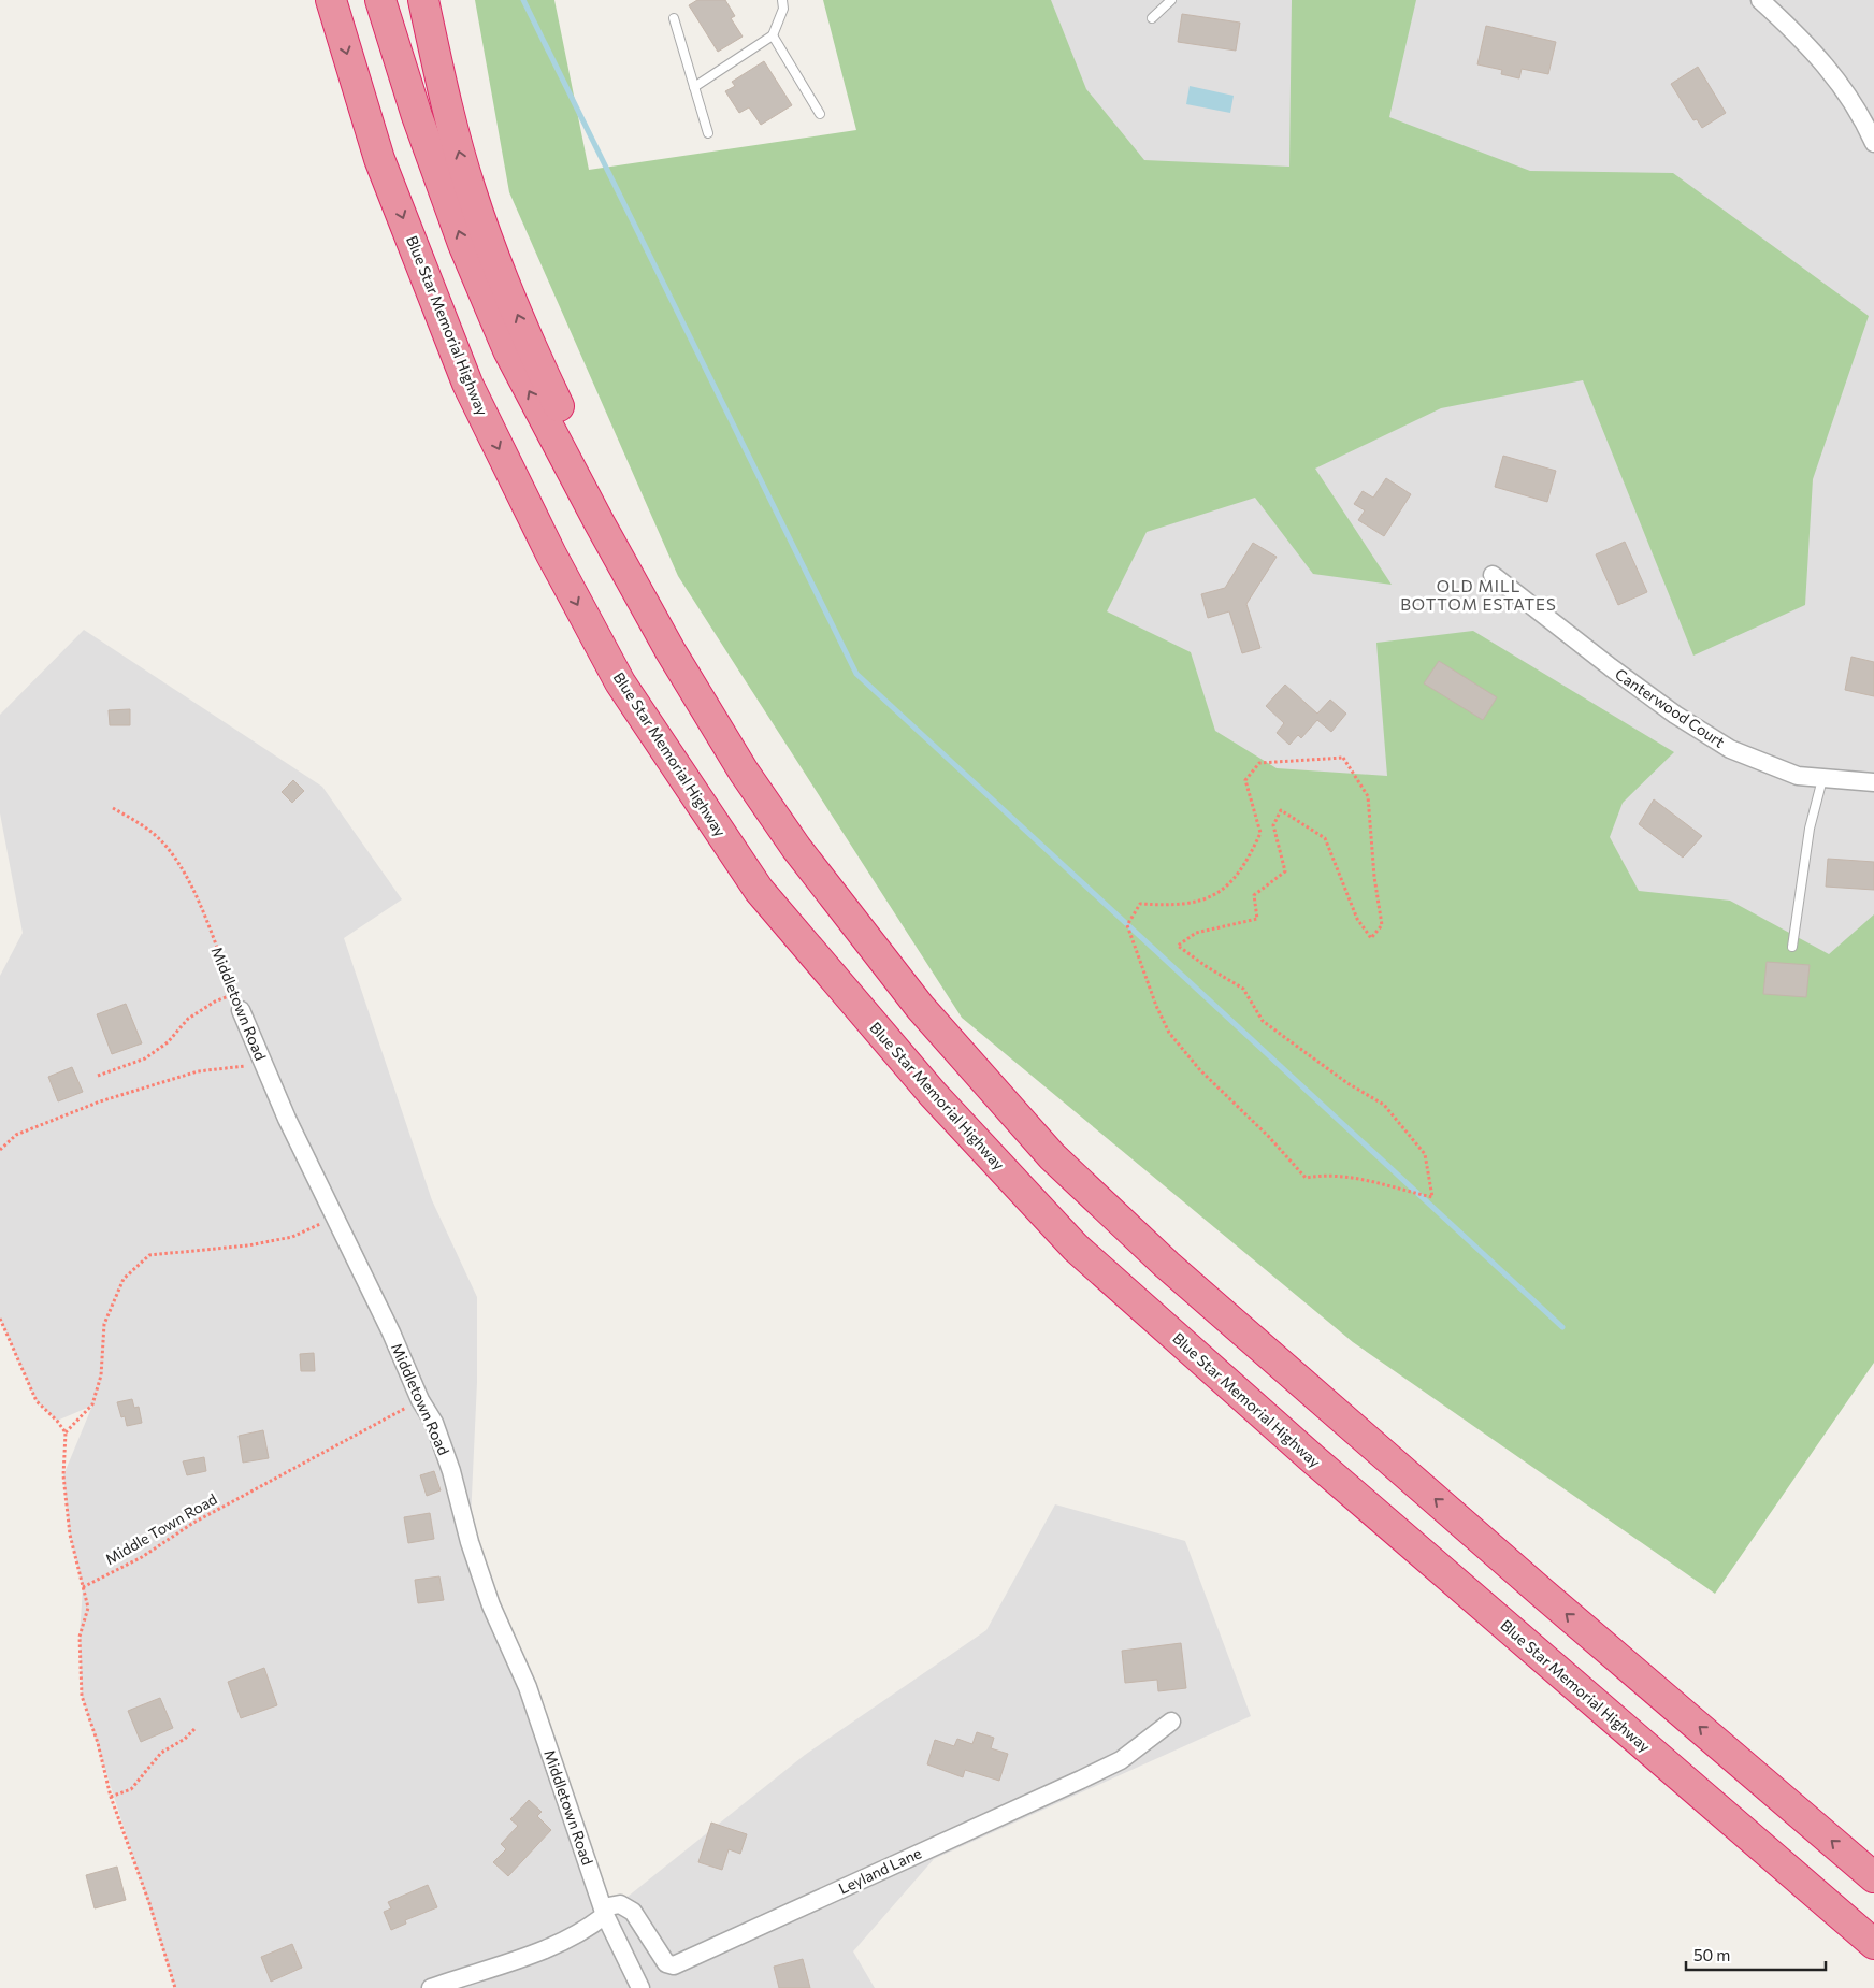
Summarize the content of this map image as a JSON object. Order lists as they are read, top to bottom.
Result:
{
  "streets": {
    "highway": ["Blue Star Memorial Highway"],
    "street": ["Canterwood Court", "Middletown Road", "Leyland Lane"],
    "path": ["Middle Town Road"]
  },
  "crossings": [
    ["Middletown Road", "Middle Town Road"],
    ["Middletown Road", "Leyland Lane"]
  ],
  "districts": ["OLD MILL BOTTOM ESTATES"],
  "scale_bar": "50 m"
}
